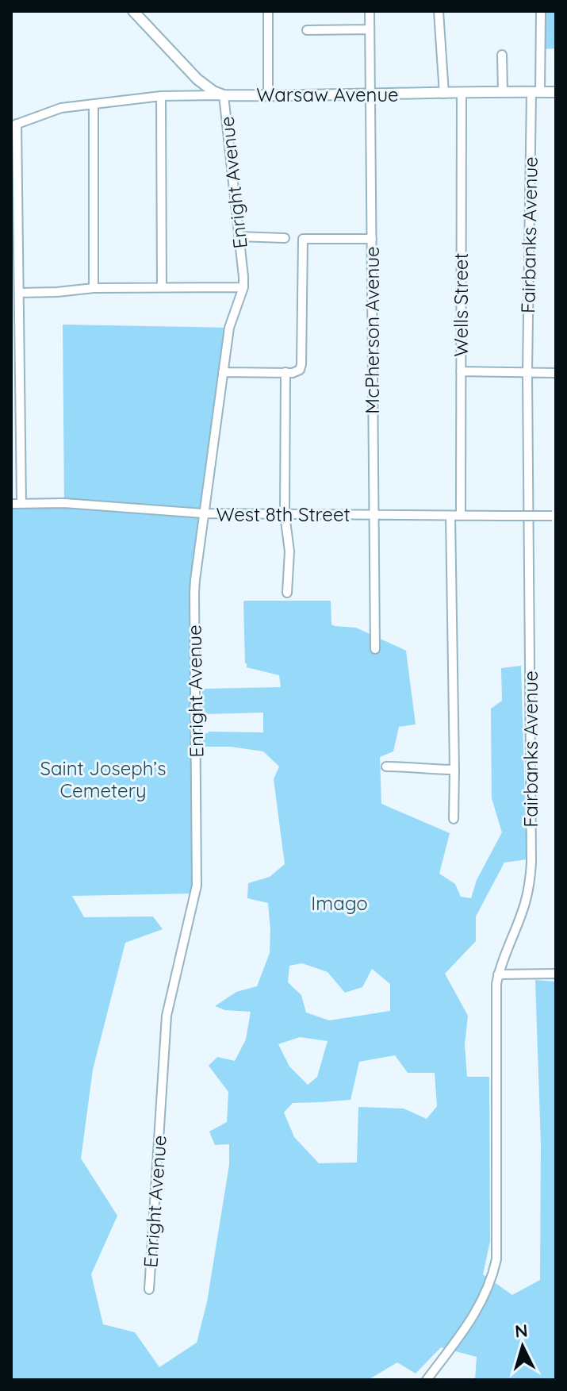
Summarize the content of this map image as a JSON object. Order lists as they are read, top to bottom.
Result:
{
  "streets": {
    "main road": ["Warsaw Avenue"],
    "street": [
      "Enright Avenue",
      "Fairbanks Avenue",
      "Wells Street",
      "McPherson Avenue",
      "West 8th Street"
    ]
  },
  "crossings": [
    ["Warsaw Avenue", "Enright Avenue"],
    ["Warsaw Avenue", "Fairbanks Avenue"],
    ["Warsaw Avenue", "Wells Street"],
    ["Warsaw Avenue", "McPherson Avenue"],
    ["Enright Avenue", "West 8th Street"],
    ["Wells Street", "West 8th Street"],
    ["McPherson Avenue", "West 8th Street"]
  ],
  "parks": ["Saint Joseph’s Cemetery", "Imago"],
  "north": "top"
}
